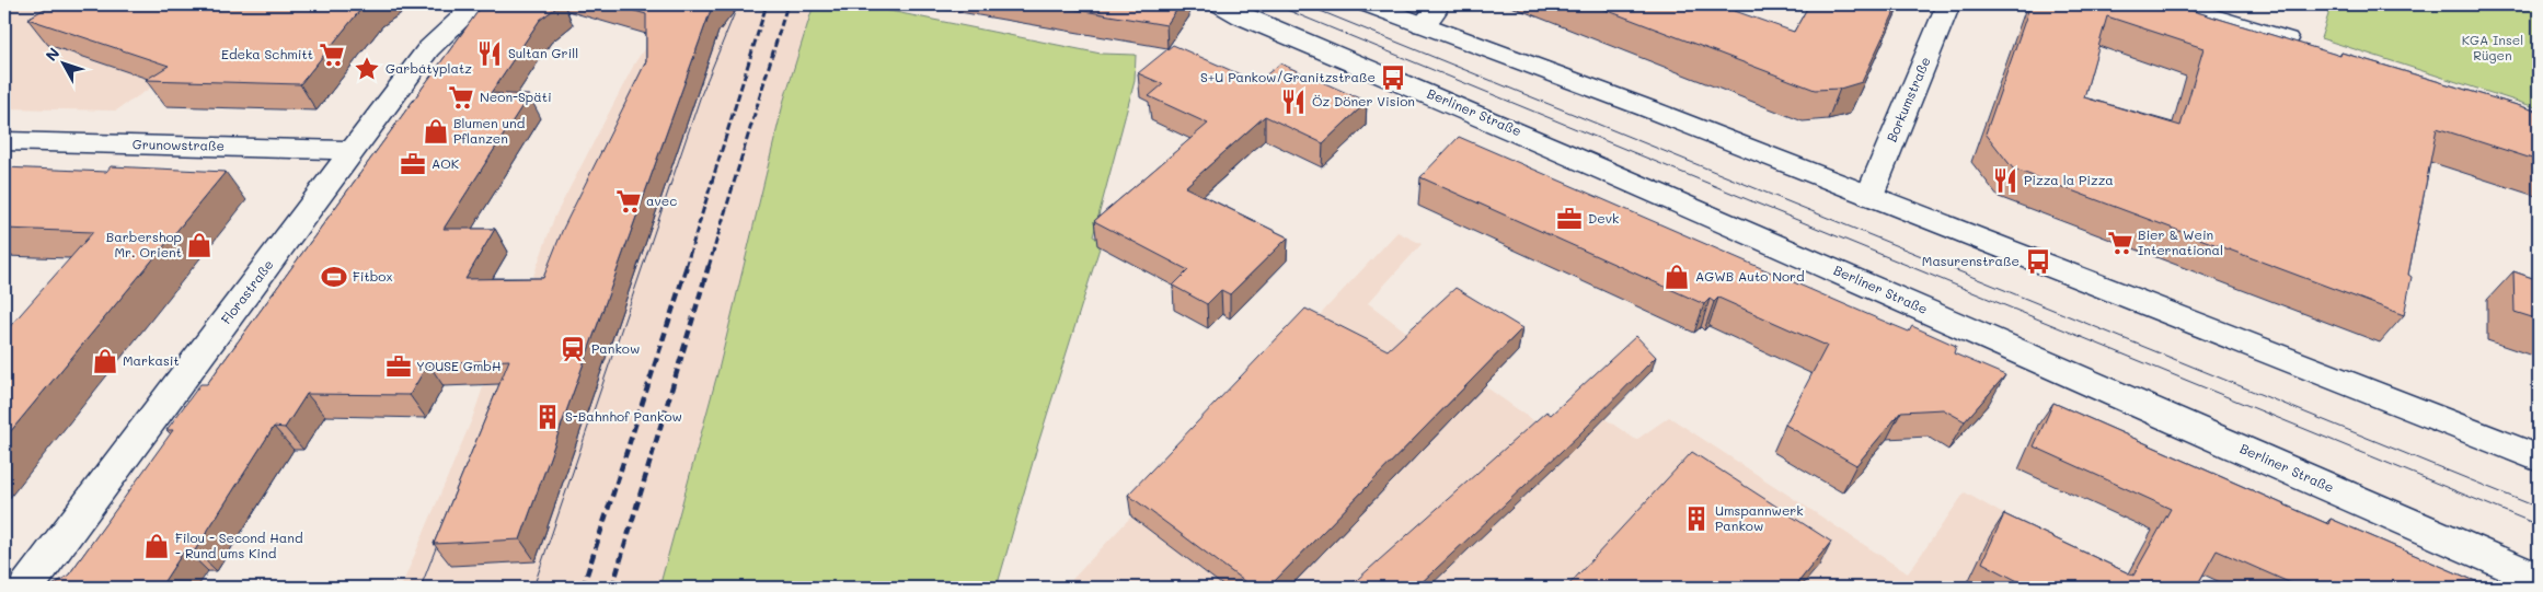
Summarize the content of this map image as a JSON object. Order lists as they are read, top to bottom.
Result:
{
  "streets": {
    "main road": [
      "Borkumstraße",
      "Berliner Straße",
      "Grunowstraße",
      "Florastraße"
    ]
  },
  "crossings": [
    ["Grunowstraße", "Florastraße"]
  ],
  "parks": ["KGA Insel Rügen"],
  "places": {
    "restaurant": ["Sultan Grill", "Öz Döner Vision", "Pizza la Pizza"],
    "supermarket": [
      "Edeka Schmitt",
      "Neon-Späti",
      "avec",
      "Bier & Wein International"
    ],
    "place": ["Garbátyplatz"],
    "bus stop": ["S+U Pankow/Granitzstraße", "Masurenstraße"],
    "shop": [
      "Blumen und Pflanzen",
      "Barbershop Mr. Orient",
      "AGWB Auto Nord",
      "Markasit",
      "Filou - Second Hand - Rund ums Kind"
    ],
    "office": ["AOK", "Devk", "YOUSE GmbH"],
    "sports": ["Fitbox"],
    "station": ["Pankow"],
    "building": ["S-Bahnhof Pankow", "Umspannwerk Pankow"]
  },
  "north": "top left"
}
